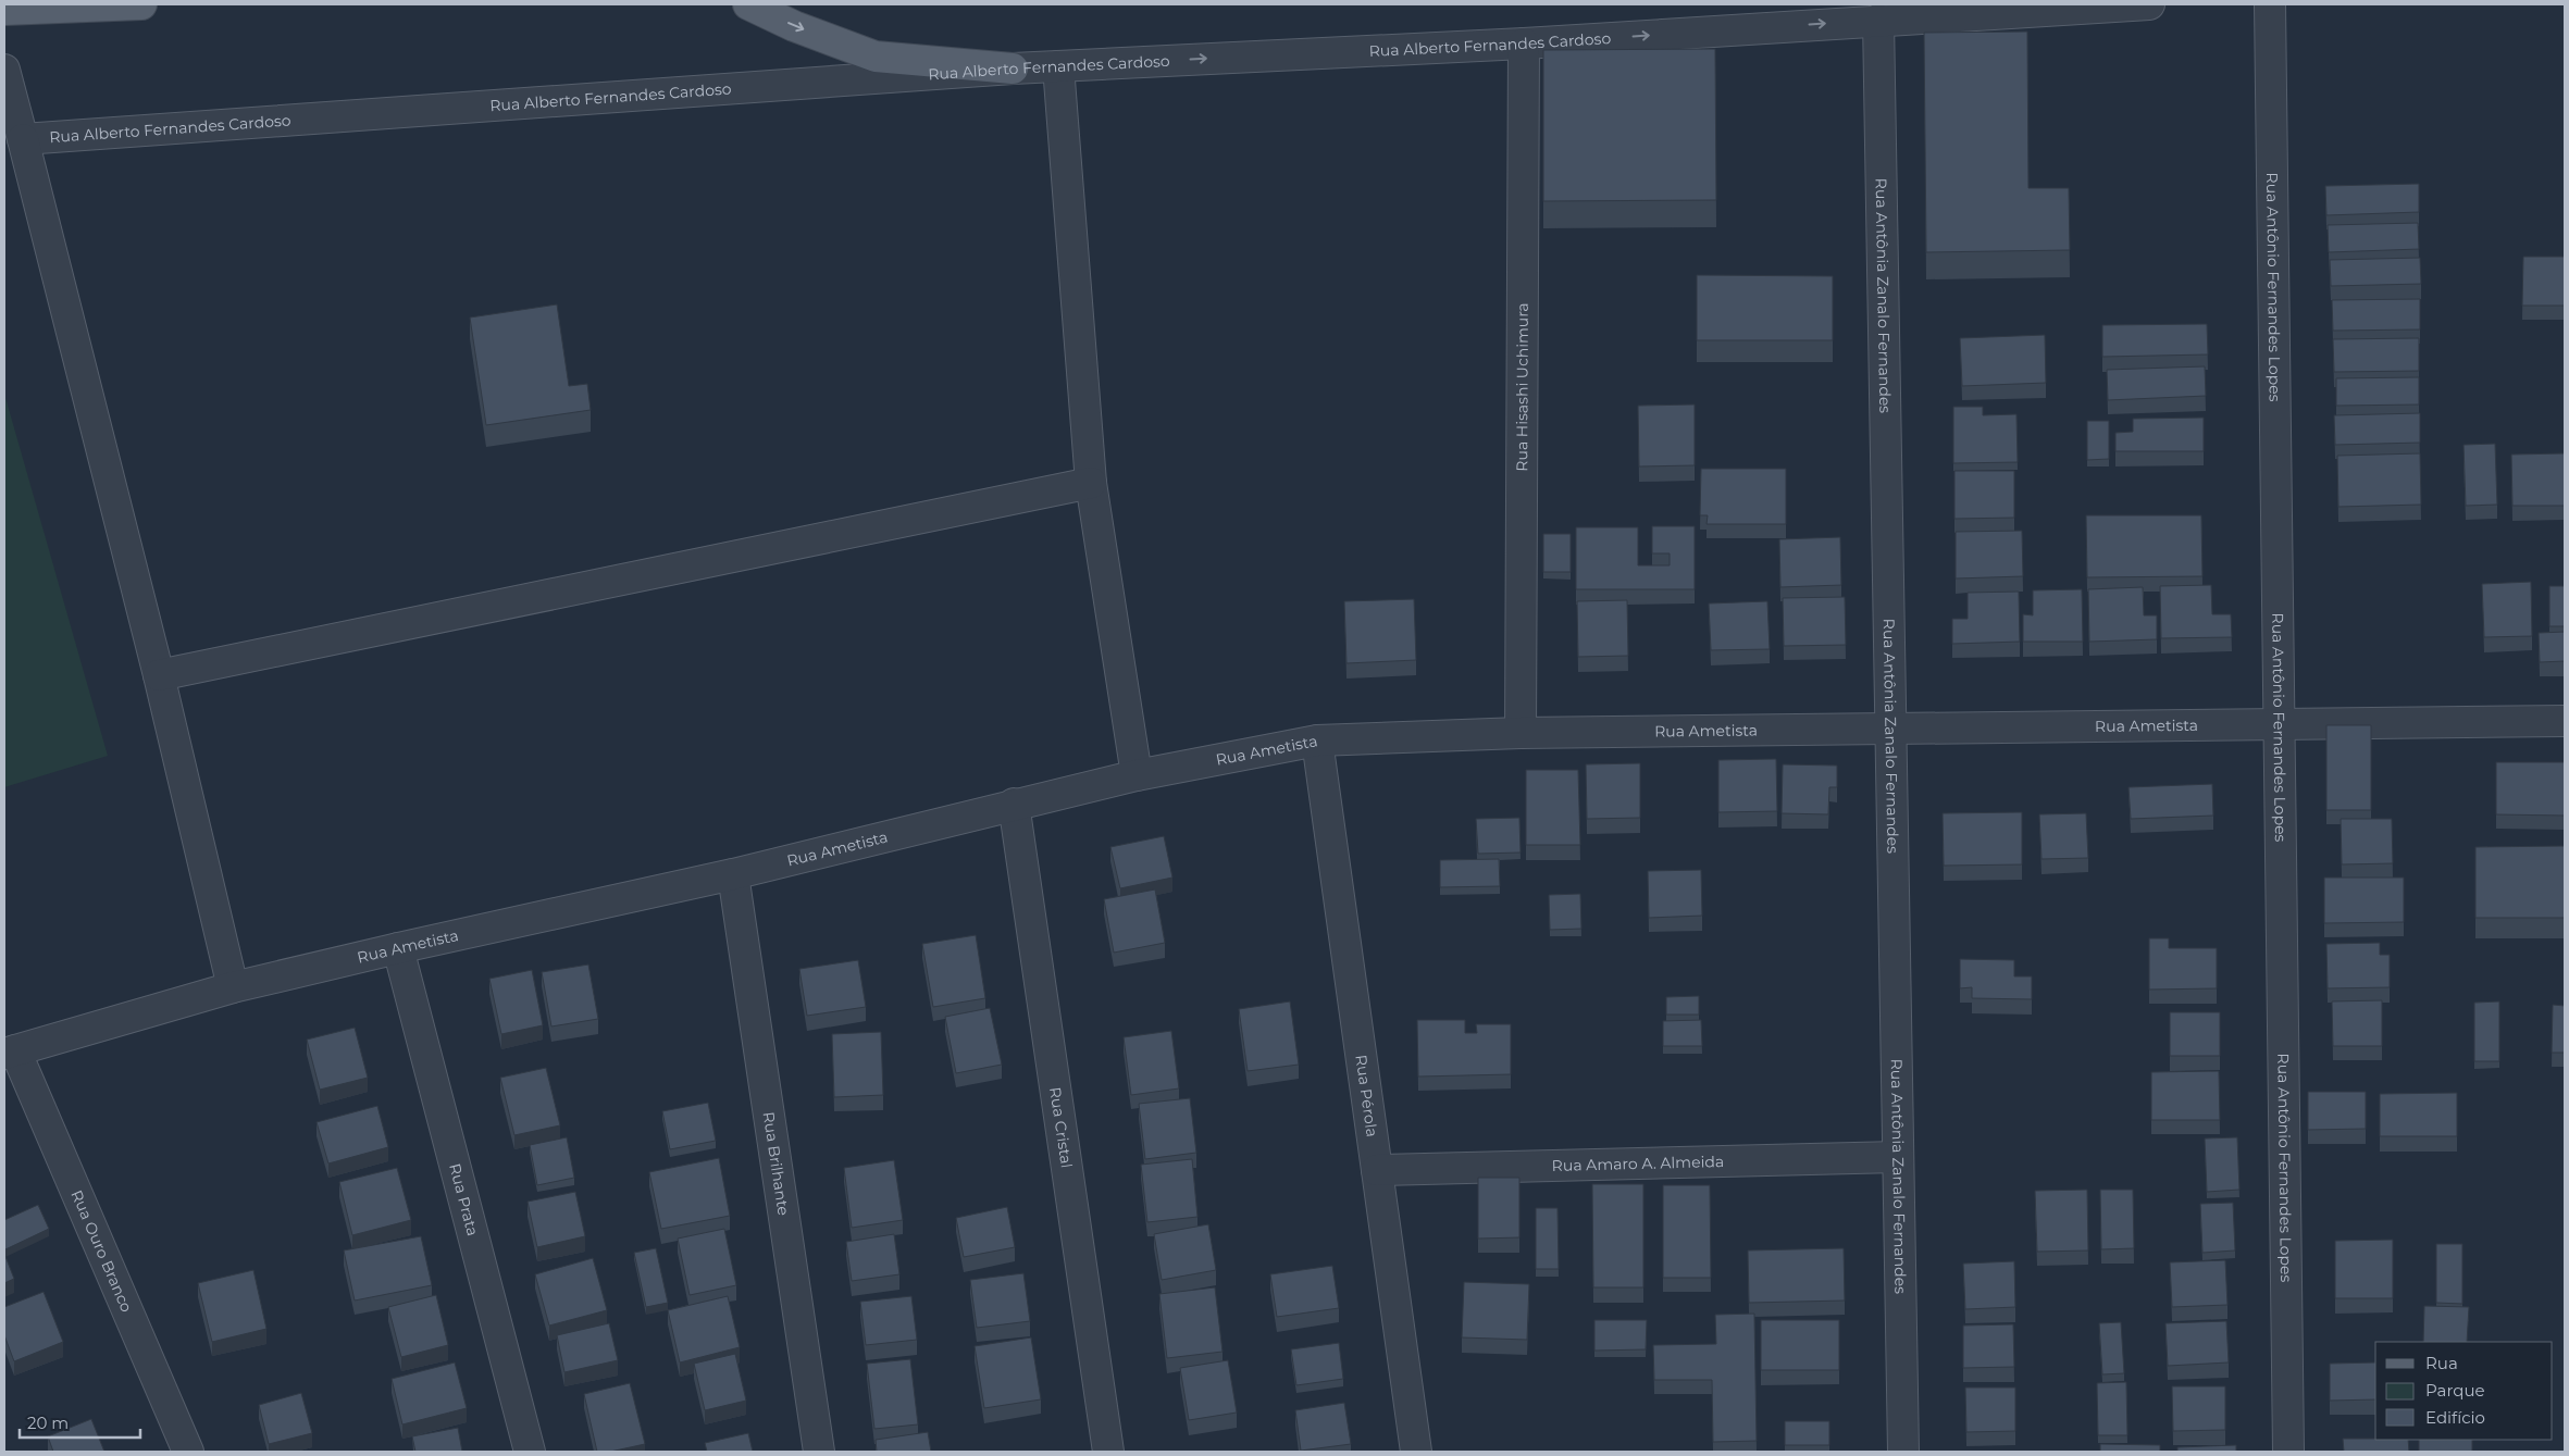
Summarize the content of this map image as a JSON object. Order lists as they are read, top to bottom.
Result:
{
  "streets": {
    "street": [
      "Rua Alberto Fernandes Cardoso",
      "Rua Antônio Fernandes Lopes",
      "Rua Antônia Zanalo Fernandes",
      "Rua Hisashi Uchimura",
      "Rua Ametista",
      "Rua Pérola",
      "Rua Cristal",
      "Rua Brilhante",
      "Rua Amaro A. Almeida",
      "Rua Prata",
      "Rua Ouro Branco"
    ]
  },
  "crossings": [
    ["Rua Alberto Fernandes Cardoso", "Rua Antônia Zanalo Fernandes"],
    ["Rua Alberto Fernandes Cardoso", "Rua Hisashi Uchimura"],
    ["Rua Antônio Fernandes Lopes", "Rua Ametista"],
    ["Rua Antônia Zanalo Fernandes", "Rua Ametista"],
    ["Rua Antônia Zanalo Fernandes", "Rua Amaro A. Almeida"],
    ["Rua Hisashi Uchimura", "Rua Ametista"],
    ["Rua Ametista", "Rua Pérola"],
    ["Rua Ametista", "Rua Cristal"],
    ["Rua Ametista", "Rua Brilhante"],
    ["Rua Ametista", "Rua Prata"],
    ["Rua Ametista", "Rua Ouro Branco"],
    ["Rua Pérola", "Rua Amaro A. Almeida"]
  ],
  "one_way": ["Rua Alberto Fernandes Cardoso"],
  "legend": ["Rua", "Parque", "Edifício"],
  "scale_bar": "20 m"
}
